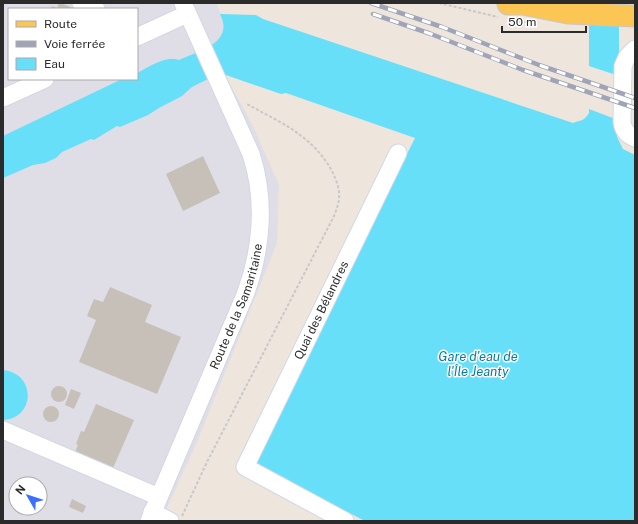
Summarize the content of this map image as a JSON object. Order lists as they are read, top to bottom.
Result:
{
  "streets": {
    "street": ["Route de la Samaritaine", "Quai des Bélandres"]
  },
  "water": ["Gare d'eau de l'Île Jeanty"],
  "legend": ["Route", "Voie ferrée", "Eau"],
  "scale_bar": "50 m",
  "north": "top left"
}
